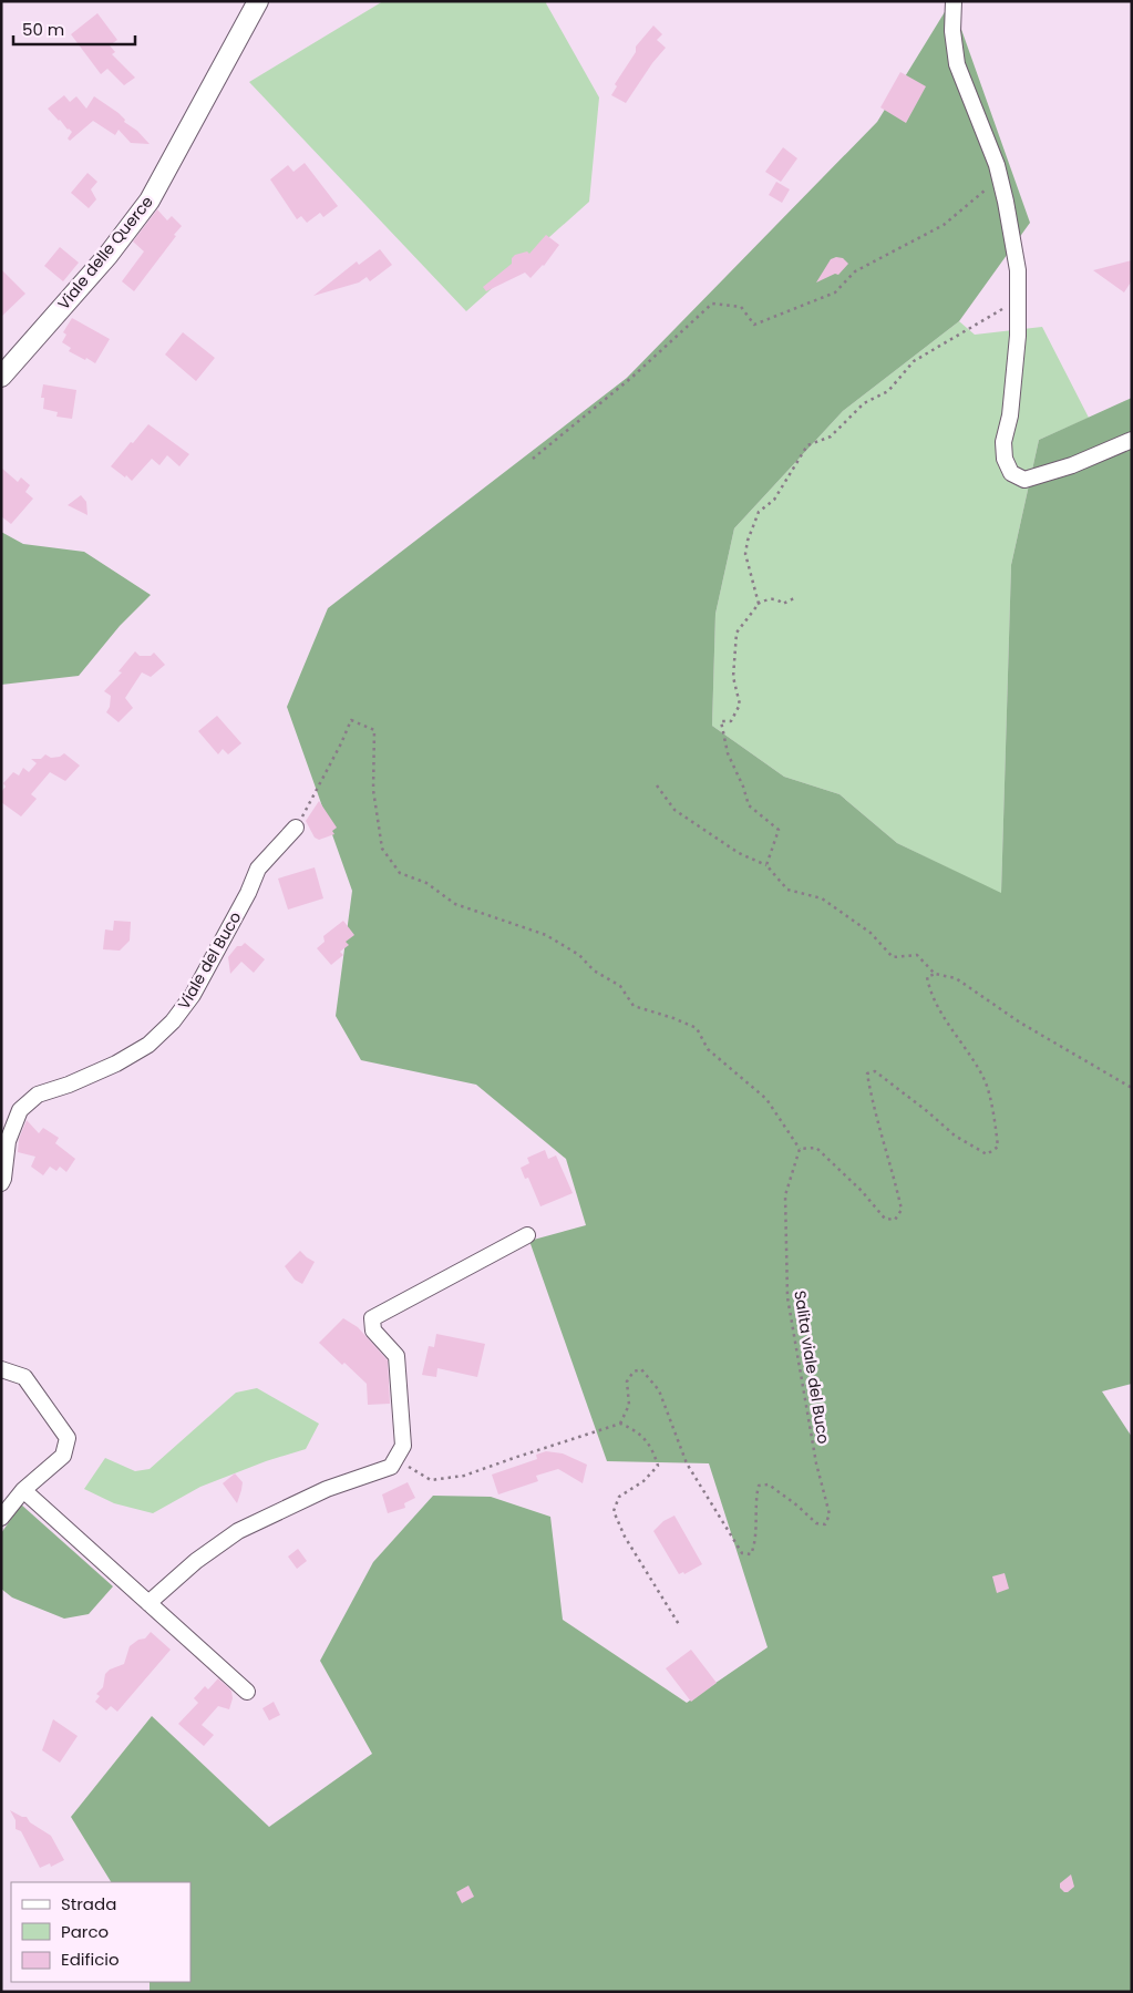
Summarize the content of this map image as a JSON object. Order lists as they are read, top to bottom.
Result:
{
  "streets": {
    "street": ["Viale delle Querce", "Viale del Buco"],
    "path": ["Salita viale del Buco"]
  },
  "legend": ["Strada", "Parco", "Edificio"],
  "scale_bar": "50 m"
}
